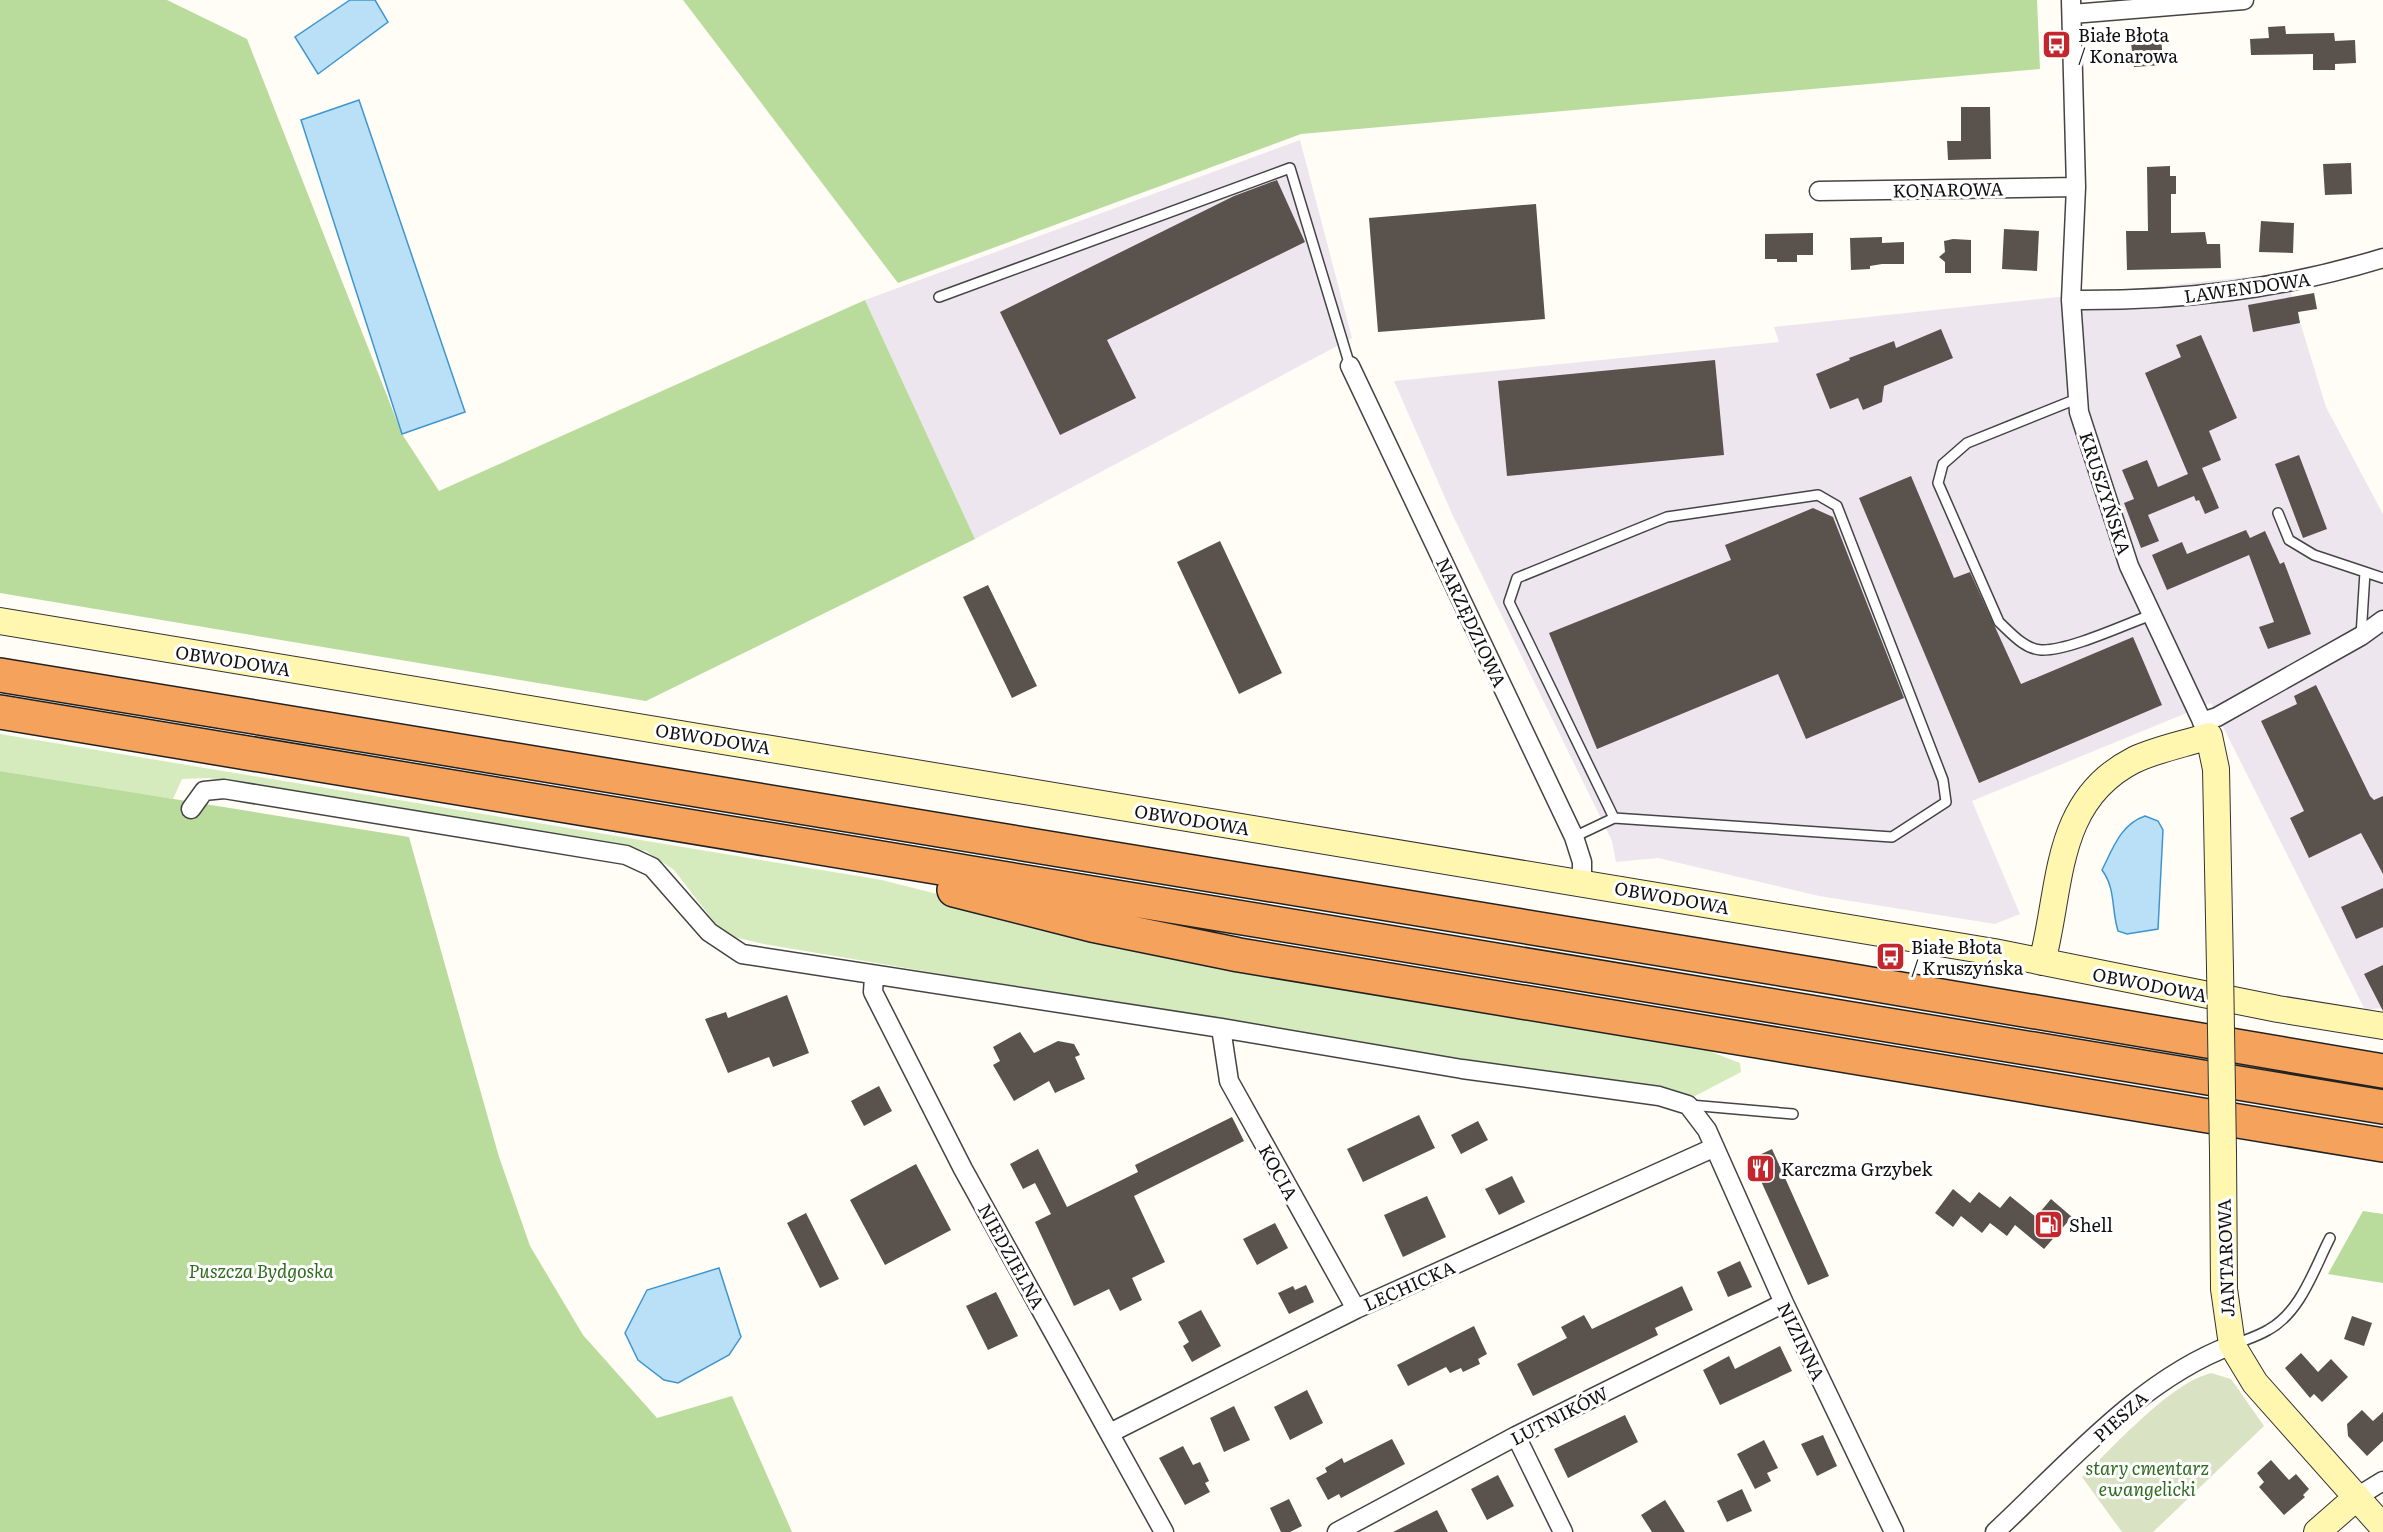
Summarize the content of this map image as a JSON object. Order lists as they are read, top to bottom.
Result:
{
  "streets": {
    "street": [
      "KONAROWA",
      "LAWENDOWA",
      "KRUSZYŃSKA",
      "NARZĘDZIOWA",
      "OBWODOWA",
      "KOCIA",
      "NIEDZIELNA",
      "JANTAROWA",
      "LECHICKA",
      "NIZINNA",
      "LUTNIKÓW",
      "PIESZA"
    ]
  },
  "crossings": [
    ["KONAROWA", "KRUSZYŃSKA"],
    ["LAWENDOWA", "KRUSZYŃSKA"],
    ["KRUSZYŃSKA", "JANTAROWA"],
    ["NARZĘDZIOWA", "OBWODOWA"],
    ["KOCIA", "LECHICKA"],
    ["NIEDZIELNA", "LECHICKA"],
    ["JANTAROWA", "PIESZA"],
    ["LECHICKA", "NIZINNA"],
    ["NIZINNA", "LUTNIKÓW"]
  ],
  "parks": ["Puszcza Bydgoska", "stary cmentarz ewangelicki"],
  "places": {
    "bus stop": ["Białe Błota / Konarowa", "Białe Błota / Kruszyńska"],
    "restaurant": ["Karczma Grzybek"],
    "fuel station": ["Shell"]
  }
}
